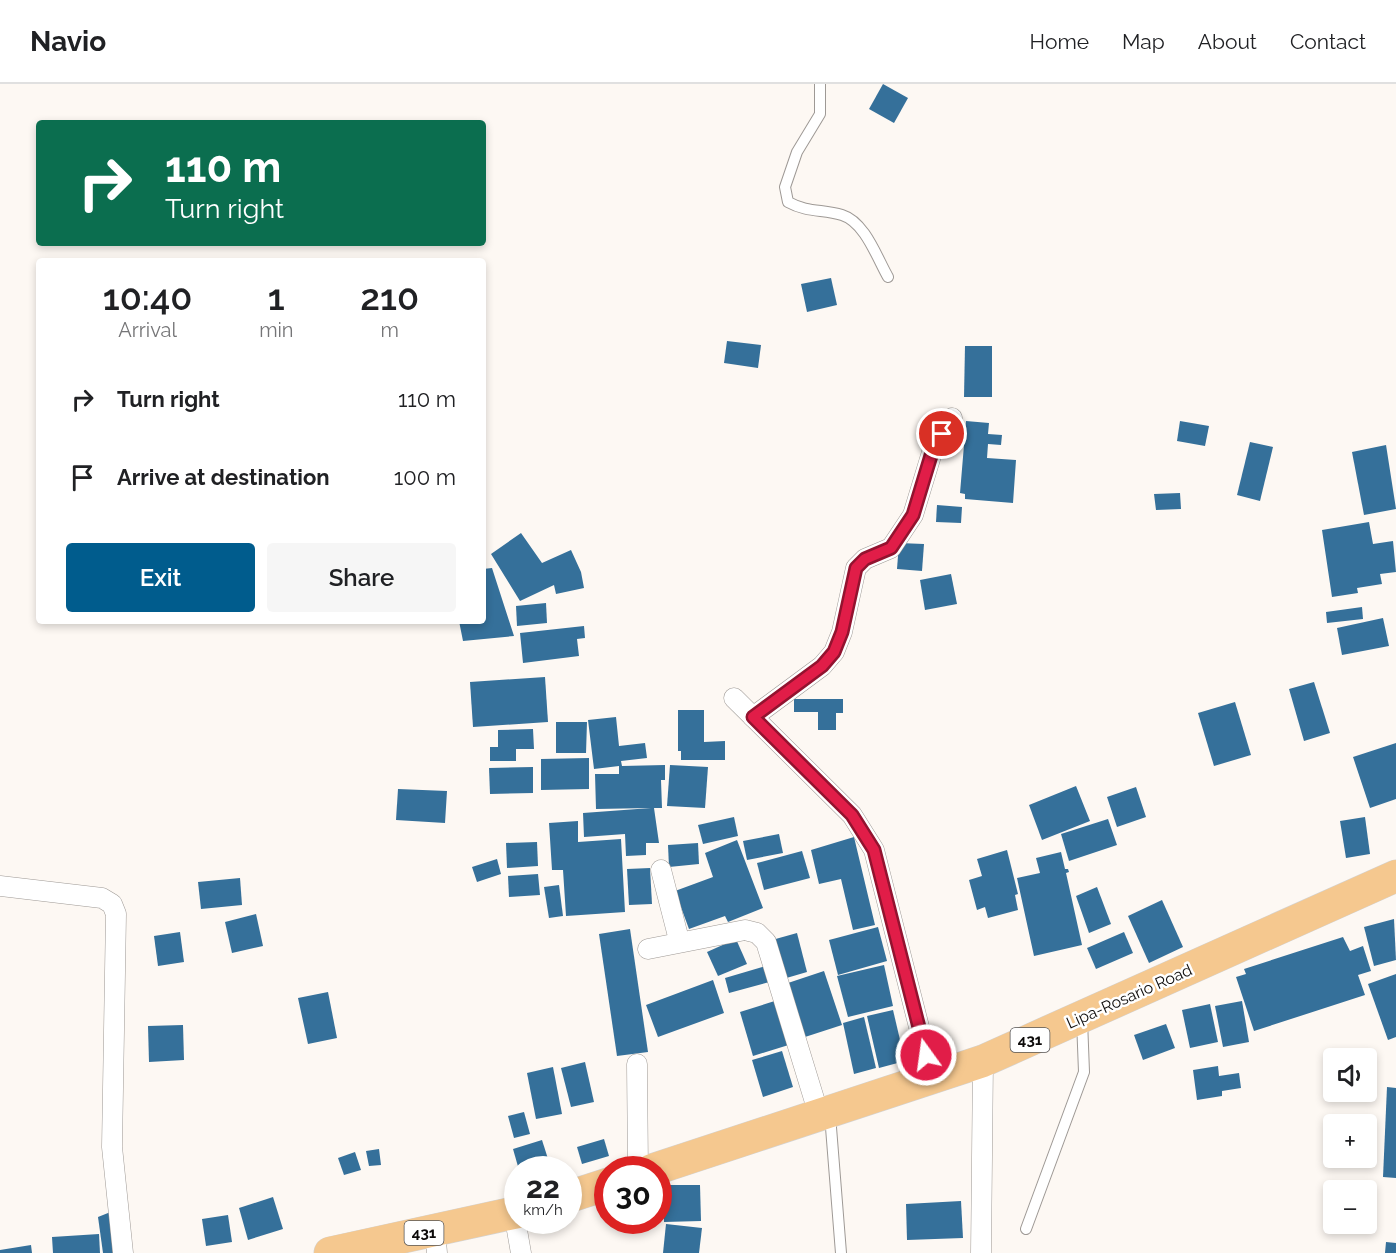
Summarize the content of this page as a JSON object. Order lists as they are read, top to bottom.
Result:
{
  "streets": {
    "main road": ["Lipa-Rosario Road", "431"]
  },
  "page": {
    "header": "Navio",
    "nav": [
      "Home",
      "Map",
      "About",
      "Contact"
    ],
    "turn": ["110 m", "Turn right"],
    "eta": [
      "10:40",
      "Arrival",
      "1",
      "min",
      "210",
      "m"
    ],
    "list": [
      {
        "name": "Turn right",
        "value": "110 m"
      },
      {
        "name": "Arrive at destination",
        "value": "100 m"
      }
    ],
    "buttons": ["Exit", "Share"],
    "map_buttons": ["+", "−"],
    "speed": "22 km/h",
    "limit": "30"
  }
}
